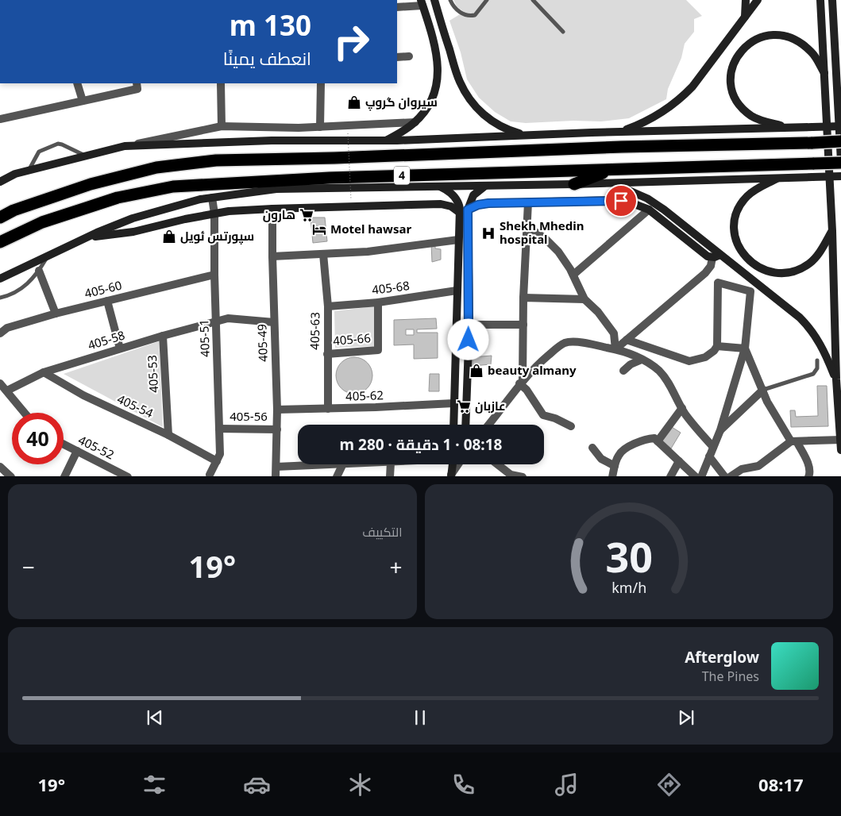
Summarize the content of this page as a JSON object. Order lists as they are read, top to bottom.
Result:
{
  "streets": {
    "highway": ["4"],
    "street": [
      "405-68",
      "405-60",
      "405-63",
      "405-51",
      "405-66",
      "405-58",
      "405-49",
      "405-53",
      "405-62",
      "405-54",
      "405-56",
      "405-52"
    ]
  },
  "crossings": [
    ["405-68", "405-63"],
    ["405-68", "405-66"],
    ["405-60", "405-51"],
    ["405-63", "405-66"],
    ["405-63", "405-62"],
    ["405-51", "405-58"],
    ["405-51", "405-54"],
    ["405-51", "405-56"],
    ["405-58", "405-49"],
    ["405-58", "405-53"],
    ["405-58", "405-54"],
    ["405-49", "405-62"],
    ["405-49", "405-56"],
    ["405-53", "405-54"]
  ],
  "places": {
    "shop": ["سیروان گروپ", "سپورتس ئويل", "beauty almany"],
    "supermarket": ["هارون", "عازبان"],
    "hotel": ["Motel hawsar"],
    "hospital": ["Shekh Mhedin hospital"]
  },
  "page": {
    "turn": ["130 m", "انعطف يمينًا"],
    "limit": "40",
    "trip": "08:18 · 1 دقيقة · 280 m",
    "tile": "التكييف",
    "heat": ["−", "19°", "+"],
    "song": ["Afterglow", "The Pines"],
    "tabs": ["08:17", "19°"],
    "gauge": ["30", "km/h"]
  }
}
